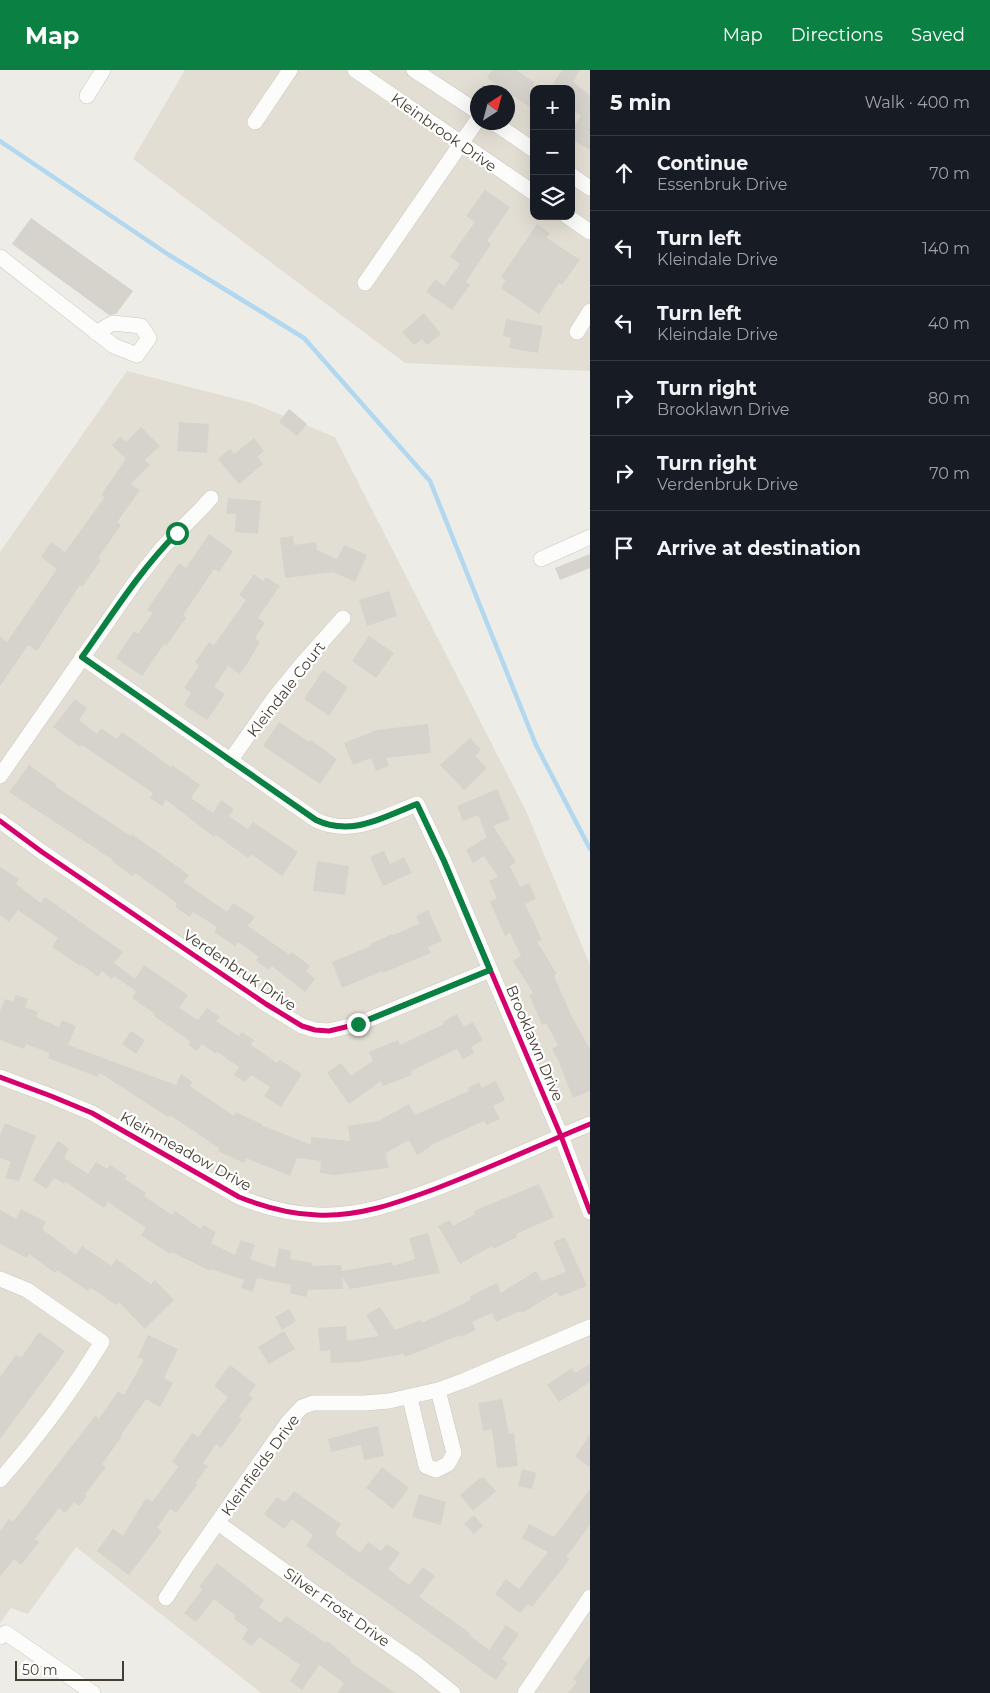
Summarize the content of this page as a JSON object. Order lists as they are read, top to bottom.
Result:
{
  "streets": {
    "street": [
      "Kleinbrook Drive",
      "Kleindale Court",
      "Verdenbruk Drive",
      "Brooklawn Drive",
      "Kleinmeadow Drive",
      "Kleinfields Drive",
      "Silver Frost Drive"
    ]
  },
  "crossings": [
    ["Kleindale Court", "Brooklawn Drive"],
    ["Verdenbruk Drive", "Brooklawn Drive"],
    ["Brooklawn Drive", "Kleinmeadow Drive"],
    ["Kleinfields Drive", "Silver Frost Drive"]
  ],
  "scale_bar": "50 m",
  "north": "top right",
  "page": {
    "header": "Map",
    "nav": ["Map", "Directions", "Saved"],
    "heading": ["5 min", "Walk · 400 m"],
    "map_buttons": ["+", "−"],
    "list": [
      ["Continue", "Essenbruk Drive", "70 m"],
      ["Turn left", "Kleindale Drive", "140 m"],
      ["Turn left", "Kleindale Drive", "40 m"],
      ["Turn right", "Brooklawn Drive", "80 m"],
      ["Turn right", "Verdenbruk Drive", "70 m"],
      "Arrive at destination"
    ],
    "scale": "50 m"
  }
}
